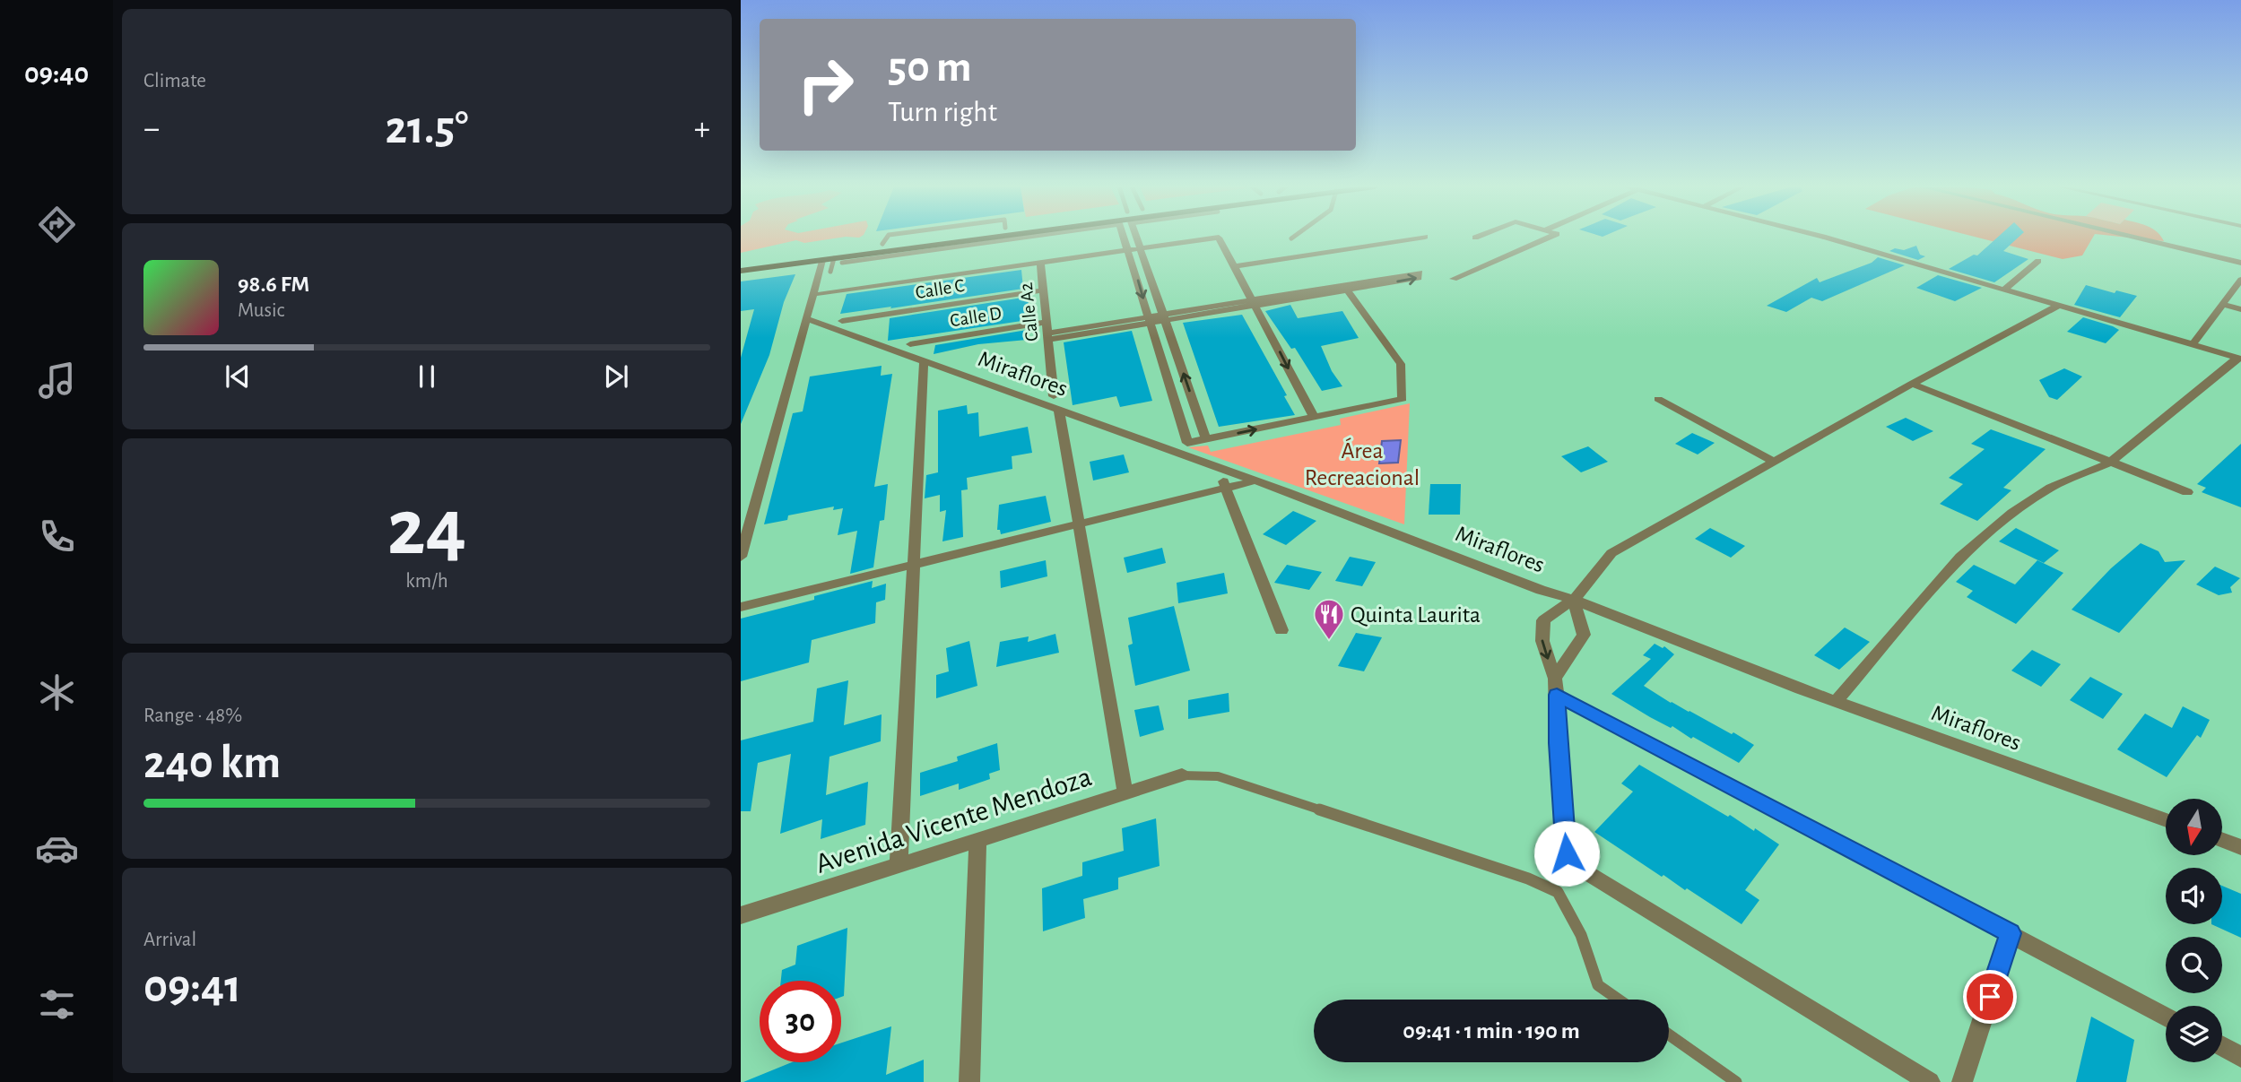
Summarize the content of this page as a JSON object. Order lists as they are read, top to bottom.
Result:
{
  "streets": {
    "street": [
      "Calle C",
      "Calle A2",
      "Calle D",
      "Miraflores",
      "Avenida Vicente Mendoza"
    ]
  },
  "crossings": [
    ["Calle C", "Calle A2"],
    ["Calle A2", "Calle D"]
  ],
  "parks": ["Área Recreacional"],
  "places": {
    "restaurant": ["Quinta Laurita"]
  },
  "north": "bottom",
  "page": {
    "tabs": "09:40",
    "tile": [
      "Climate",
      ["24", "km/h"],
      ["Range · 48%", "240 km"],
      ["Arrival", "09:41"]
    ],
    "turn": ["50 m", "Turn right"],
    "heat": ["−", "21.5°", "+"],
    "song": ["98.6 FM", "Music"],
    "limit": "30",
    "trip": "09:41 · 1 min · 190 m"
  }
}
